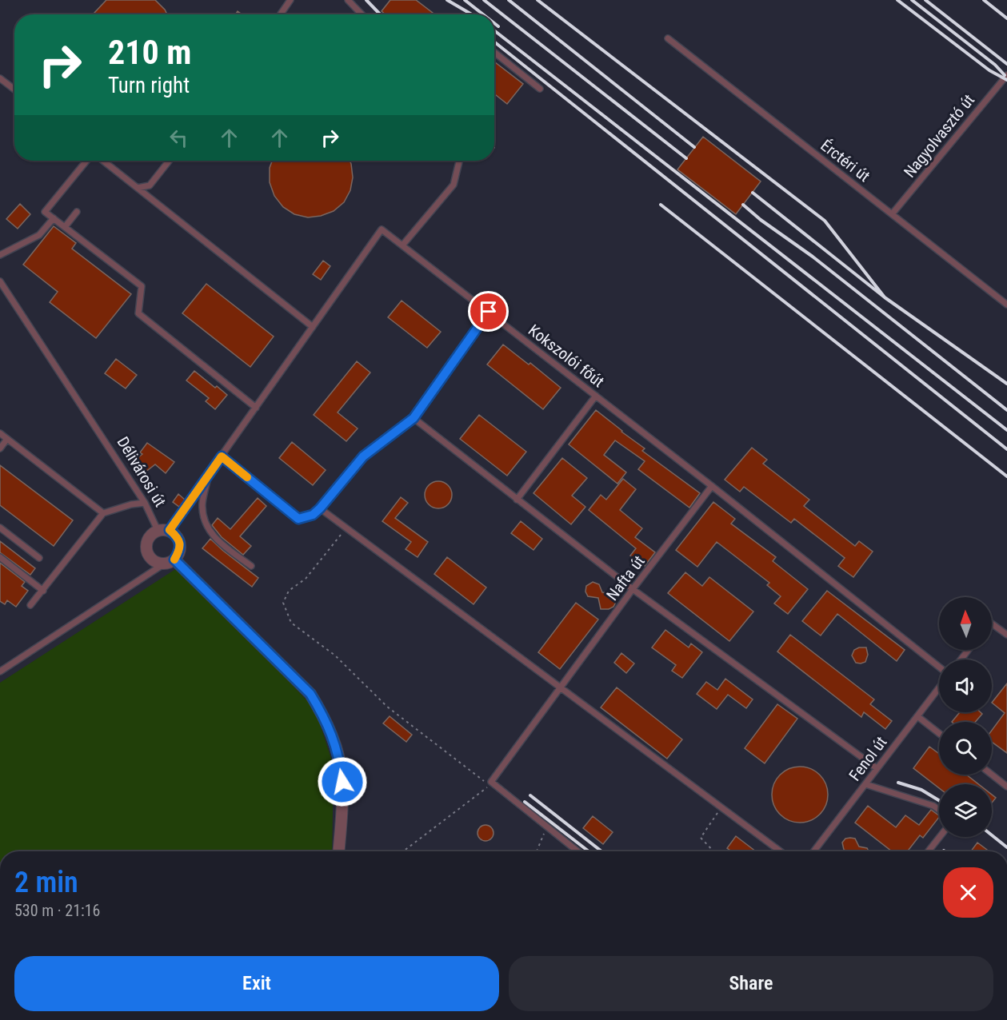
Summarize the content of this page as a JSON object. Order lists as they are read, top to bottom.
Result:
{
  "streets": {
    "street": ["Délivárosi út"],
    "lane": [
      "Nagyolvasztó út",
      "Érctéri út",
      "Kokszolói főút",
      "Nafta út",
      "Fenol út"
    ]
  },
  "crossings": [
    ["Nagyolvasztó út", "Érctéri út"],
    ["Kokszolói főút", "Nafta út"]
  ],
  "north": "top",
  "page": {
    "turn": ["210 m", "Turn right"],
    "heading": ["2 min", "530 m · 21:16"],
    "buttons": ["Exit", "Share"]
  }
}
